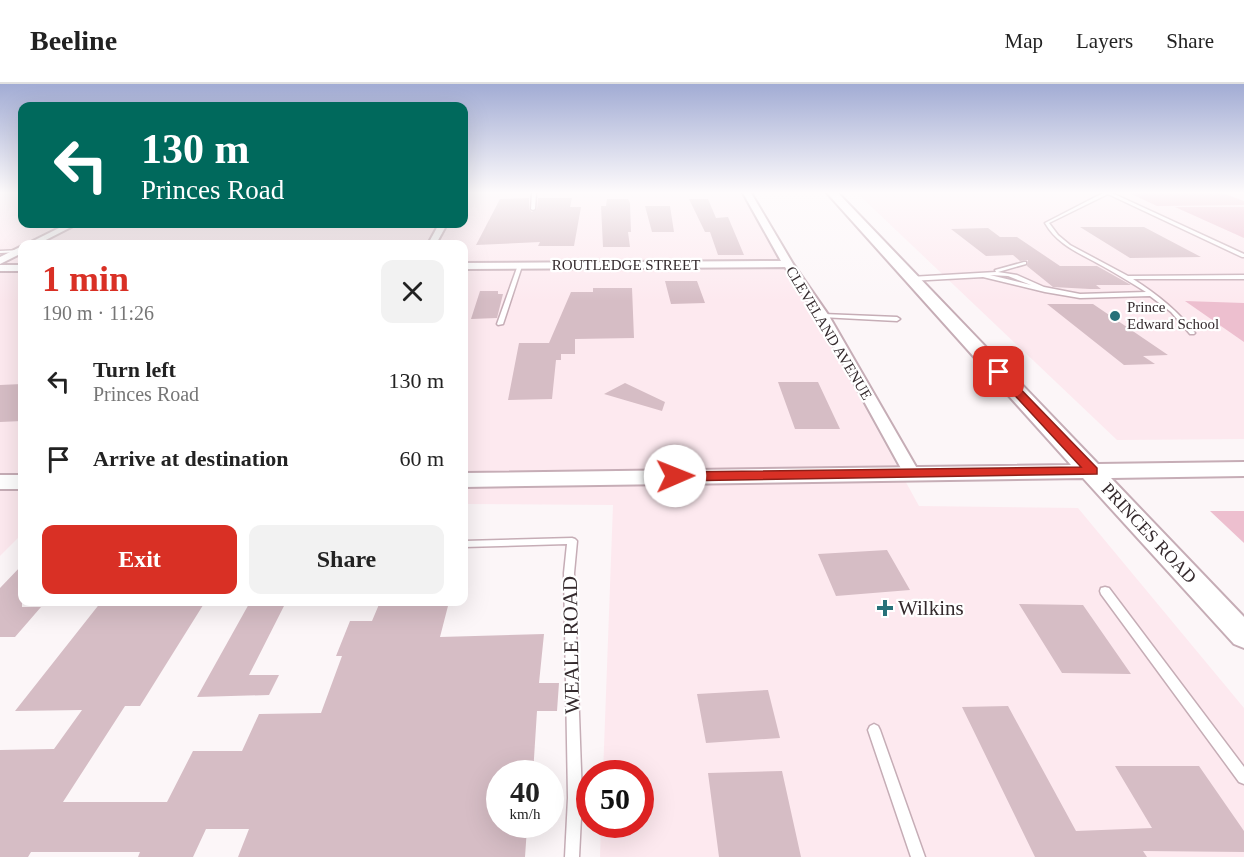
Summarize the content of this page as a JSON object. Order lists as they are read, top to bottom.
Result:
{
  "streets": {
    "main road": ["PRINCES ROAD"],
    "street": ["ROUTLEDGE STREET", "CLEVELAND AVENUE"],
    "lane": ["WEALE ROAD"]
  },
  "crossings": [
    ["ROUTLEDGE STREET", "CLEVELAND AVENUE"]
  ],
  "places": {
    "other": ["Prince Edward School"],
    "health": ["Wilkins"]
  },
  "page": {
    "header": "Beeline",
    "nav": ["Map", "Layers", "Share"],
    "turn": ["130 m", "Princes Road"],
    "heading": ["1 min", "190 m · 11:26"],
    "list": [
      {
        "name": "Turn left",
        "note": "Princes Road",
        "value": "130 m"
      },
      {
        "name": "Arrive at destination",
        "value": "60 m"
      }
    ],
    "buttons": ["Exit", "Share"],
    "speed": "40 km/h",
    "limit": "50"
  }
}
